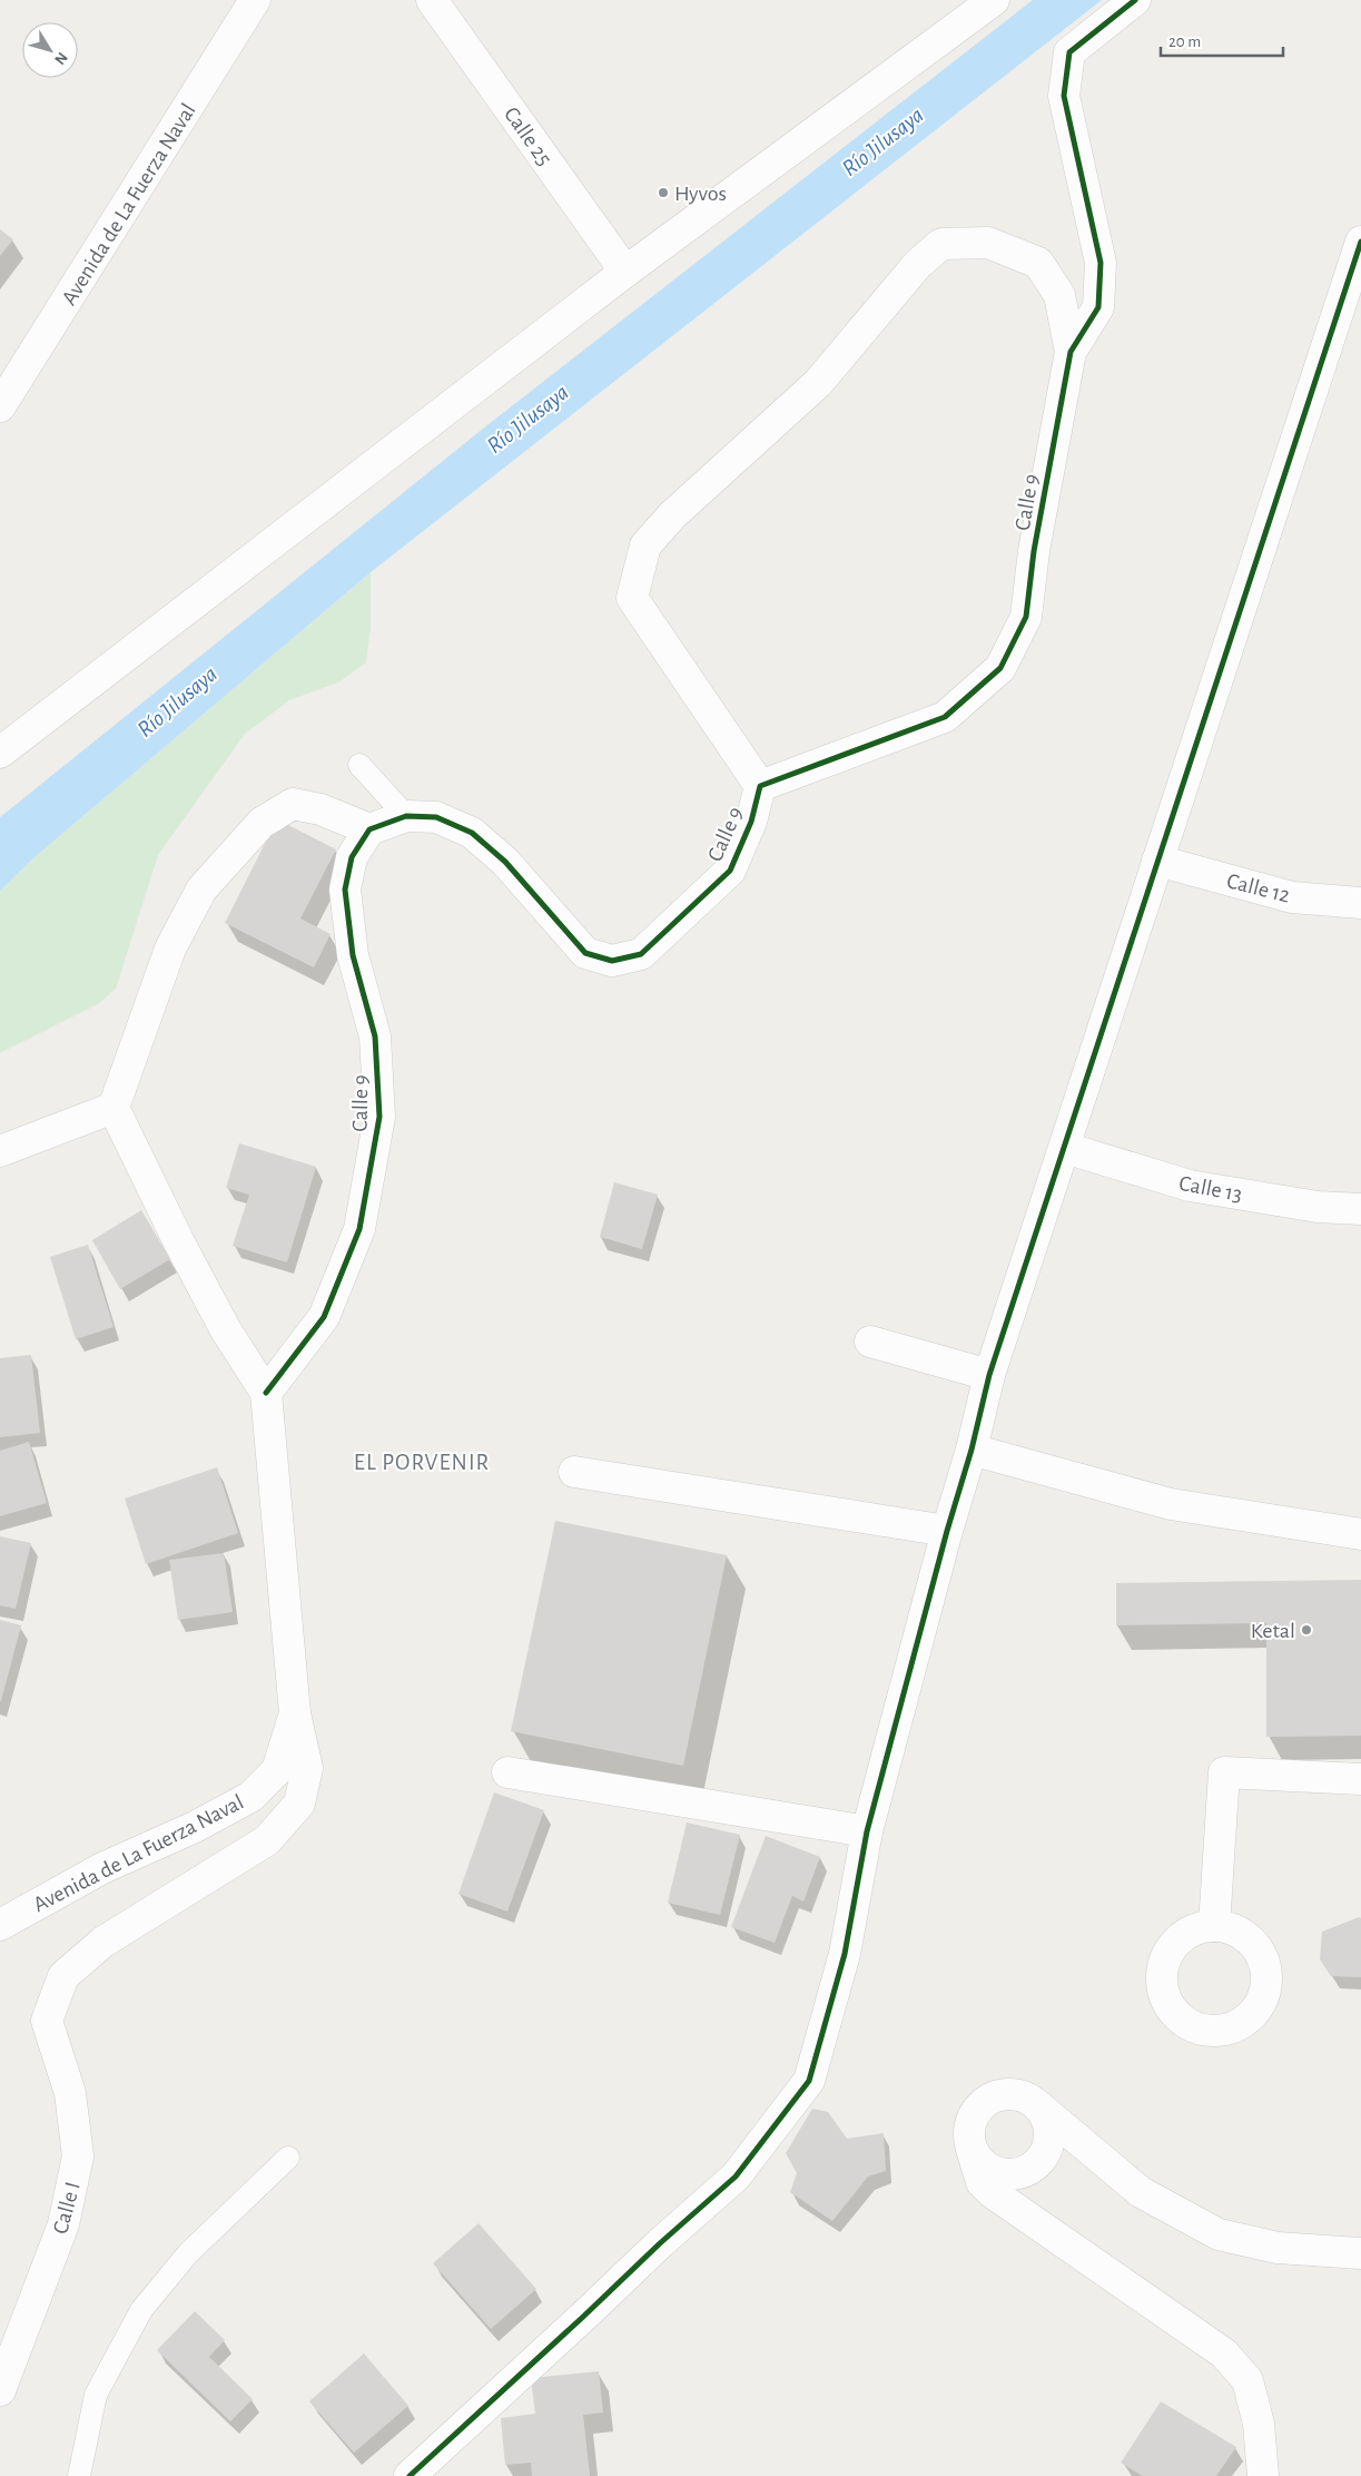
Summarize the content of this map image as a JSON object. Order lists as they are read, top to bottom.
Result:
{
  "streets": {
    "street": [
      "Calle 25",
      "Avenida de La Fuerza Naval",
      "Calle 9",
      "Calle 12",
      "Calle 13",
      "Calle I"
    ]
  },
  "crossings": [
    ["Avenida de La Fuerza Naval", "Calle I"]
  ],
  "districts": ["EL PORVENIR"],
  "water": ["Río Jilusaya"],
  "places": ["Hyvos", "Ketal"],
  "scale_bar": "20 m",
  "north": "bottom right"
}
